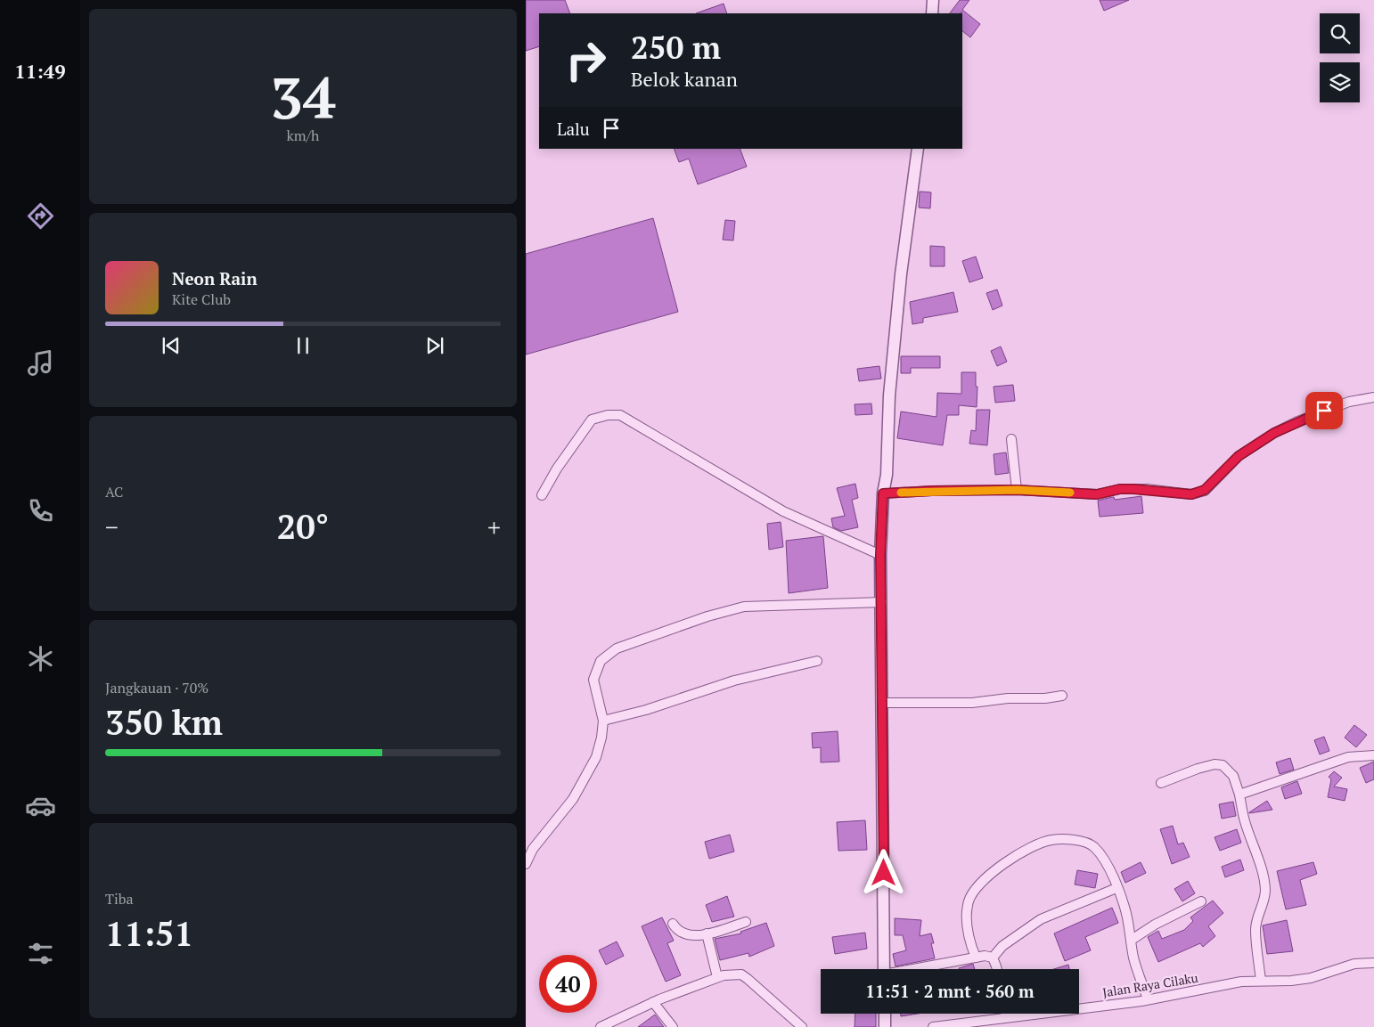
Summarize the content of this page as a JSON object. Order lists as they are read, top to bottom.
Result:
{
  "streets": {
    "street": ["Jalan Raya Cilaku"]
  },
  "page": {
    "tabs": "11:49",
    "tile": [
      ["34", "km/h"],
      "AC",
      ["Jangkauan · 70%", "350 km"],
      ["Tiba", "11:51"]
    ],
    "turn": ["250 m", "Belok kanan"],
    "then": "Lalu",
    "song": ["Neon Rain", "Kite Club"],
    "heat": ["−", "20°", "+"],
    "limit": "40",
    "trip": "11:51 · 2 mnt · 560 m"
  }
}
